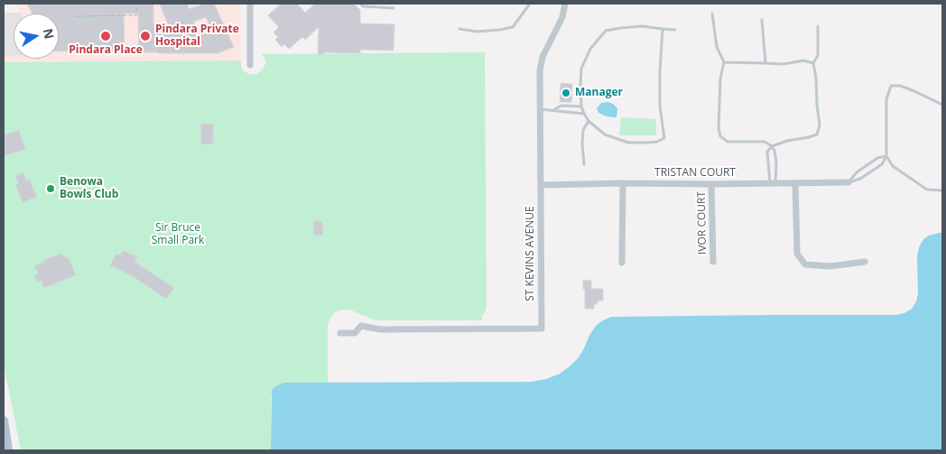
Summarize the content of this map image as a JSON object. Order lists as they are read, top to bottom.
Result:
{
  "streets": {
    "street": ["TRISTAN COURT", "IVOR COURT", "ST KEVINS AVENUE"]
  },
  "crossings": [
    ["TRISTAN COURT", "IVOR COURT"],
    ["TRISTAN COURT", "ST KEVINS AVENUE"]
  ],
  "parks": ["Sir Bruce Small Park"],
  "places": [
    "Pindara Place",
    "Pindara Private Hospital",
    "Manager",
    "Benowa Bowls Club"
  ],
  "north": "right"
}
